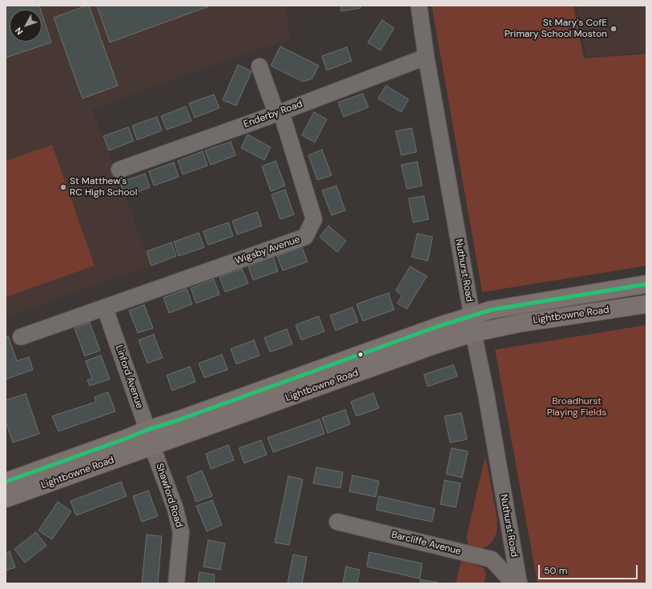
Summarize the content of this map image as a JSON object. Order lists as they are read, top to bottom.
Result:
{
  "streets": {
    "main road": ["Lightbowne Road"],
    "street": [
      "Enderby Road",
      "Wigsby Avenue",
      "Nuthurst Road",
      "Linford Avenue",
      "Shawford Road",
      "Barcliffe Avenue"
    ]
  },
  "crossings": [
    ["Enderby Road", "Wigsby Avenue"],
    ["Enderby Road", "Nuthurst Road"],
    ["Wigsby Avenue", "Linford Avenue"],
    ["Nuthurst Road", "Lightbowne Road"],
    ["Nuthurst Road", "Barcliffe Avenue"],
    ["Lightbowne Road", "Linford Avenue"],
    ["Lightbowne Road", "Shawford Road"],
    ["Linford Avenue", "Shawford Road"]
  ],
  "parks": ["Broadhurst Playing Fields"],
  "places": ["St Mary's CofE Primary School Moston", "St Matthew's RC High School"],
  "scale_bar": "50 m",
  "north": "bottom left"
}
